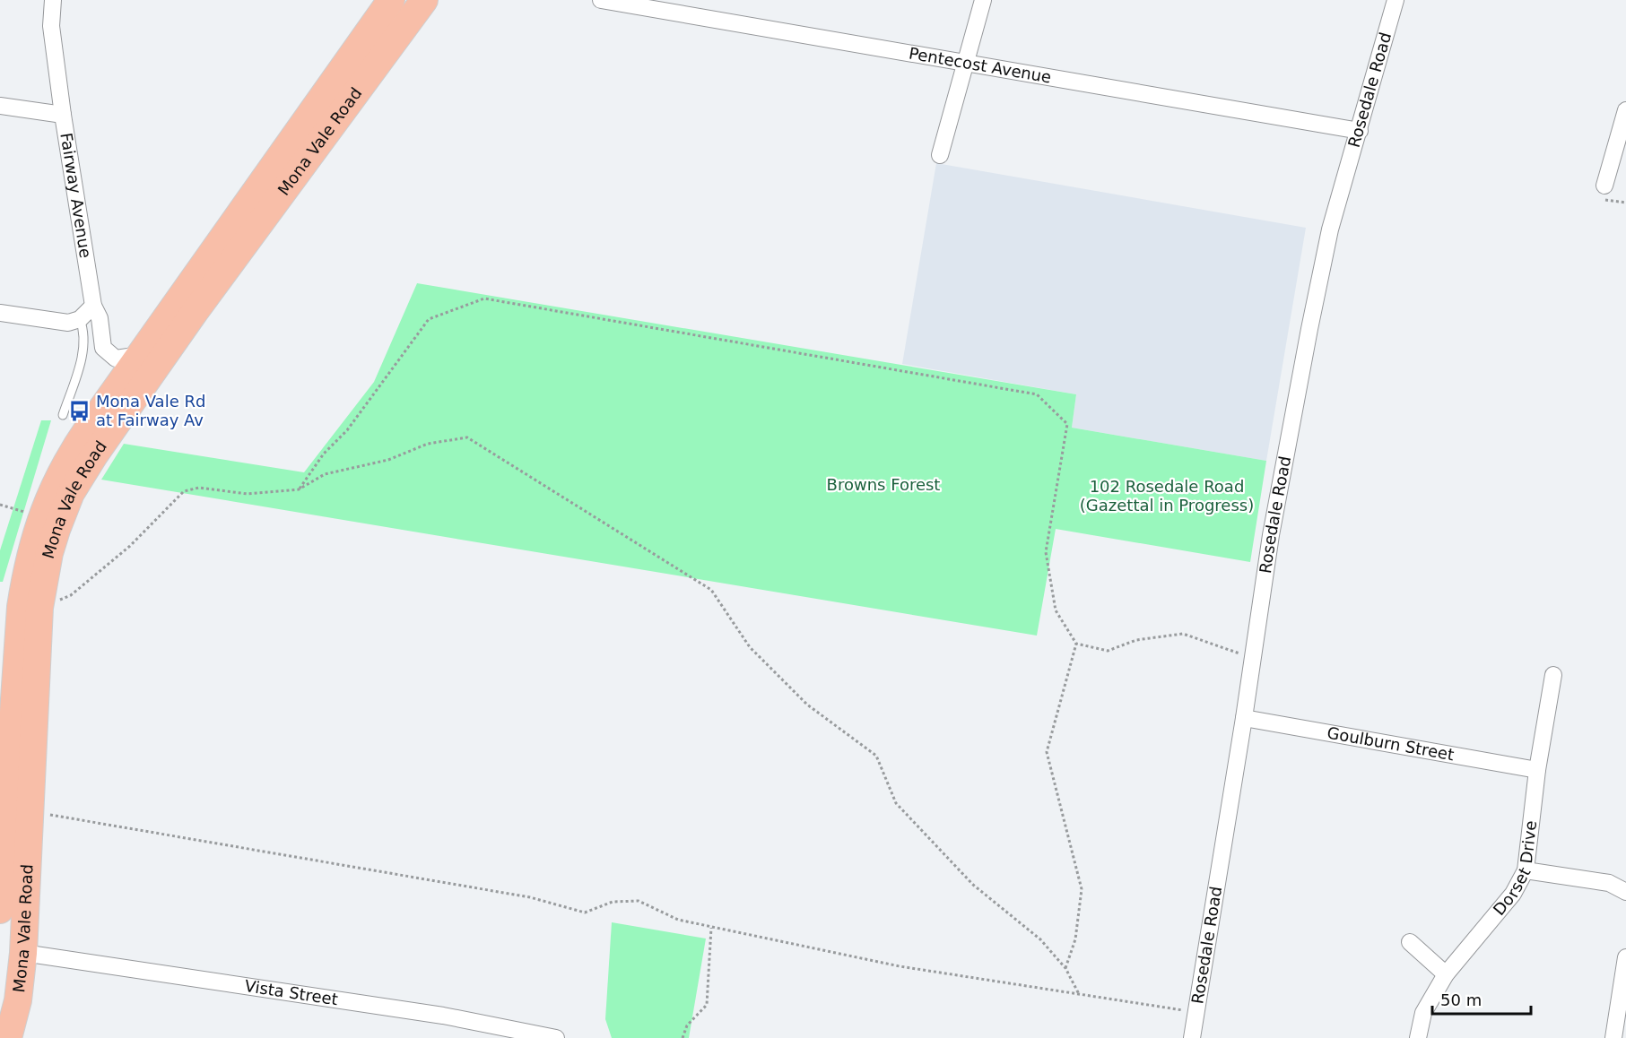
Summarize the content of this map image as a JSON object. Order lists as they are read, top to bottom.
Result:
{
  "streets": {
    "highway": ["Mona Vale Road"],
    "street": [
      "Pentecost Avenue",
      "Rosedale Road",
      "Fairway Avenue",
      "Goulburn Street",
      "Dorset Drive",
      "Vista Street"
    ]
  },
  "crossings": [
    ["Pentecost Avenue", "Rosedale Road"],
    ["Rosedale Road", "Goulburn Street"],
    ["Mona Vale Road", "Fairway Avenue"],
    ["Mona Vale Road", "Vista Street"],
    ["Goulburn Street", "Dorset Drive"]
  ],
  "parks": ["Browns Forest", "102 Rosedale Road (Gazettal in Progress)"],
  "places": {
    "bus stop": ["Mona Vale Rd at Fairway Av"]
  },
  "scale_bar": "50 m"
}
